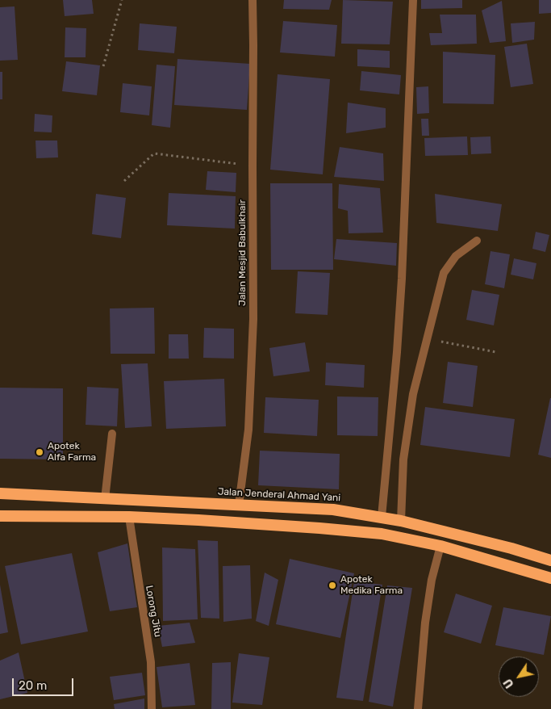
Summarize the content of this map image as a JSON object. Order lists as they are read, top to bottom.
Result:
{
  "streets": {
    "highway": ["Jalan Jenderal Ahmad Yani"],
    "street": ["Jalan Mesjid Babulkhair", "Lorong Jitu"]
  },
  "crossings": [
    ["Jalan Mesjid Babulkhair", "Jalan Jenderal Ahmad Yani"]
  ],
  "places": ["Apotek Alfa Farma", "Apotek Medika Farma"],
  "scale_bar": "20 m",
  "north": "bottom left"
}
